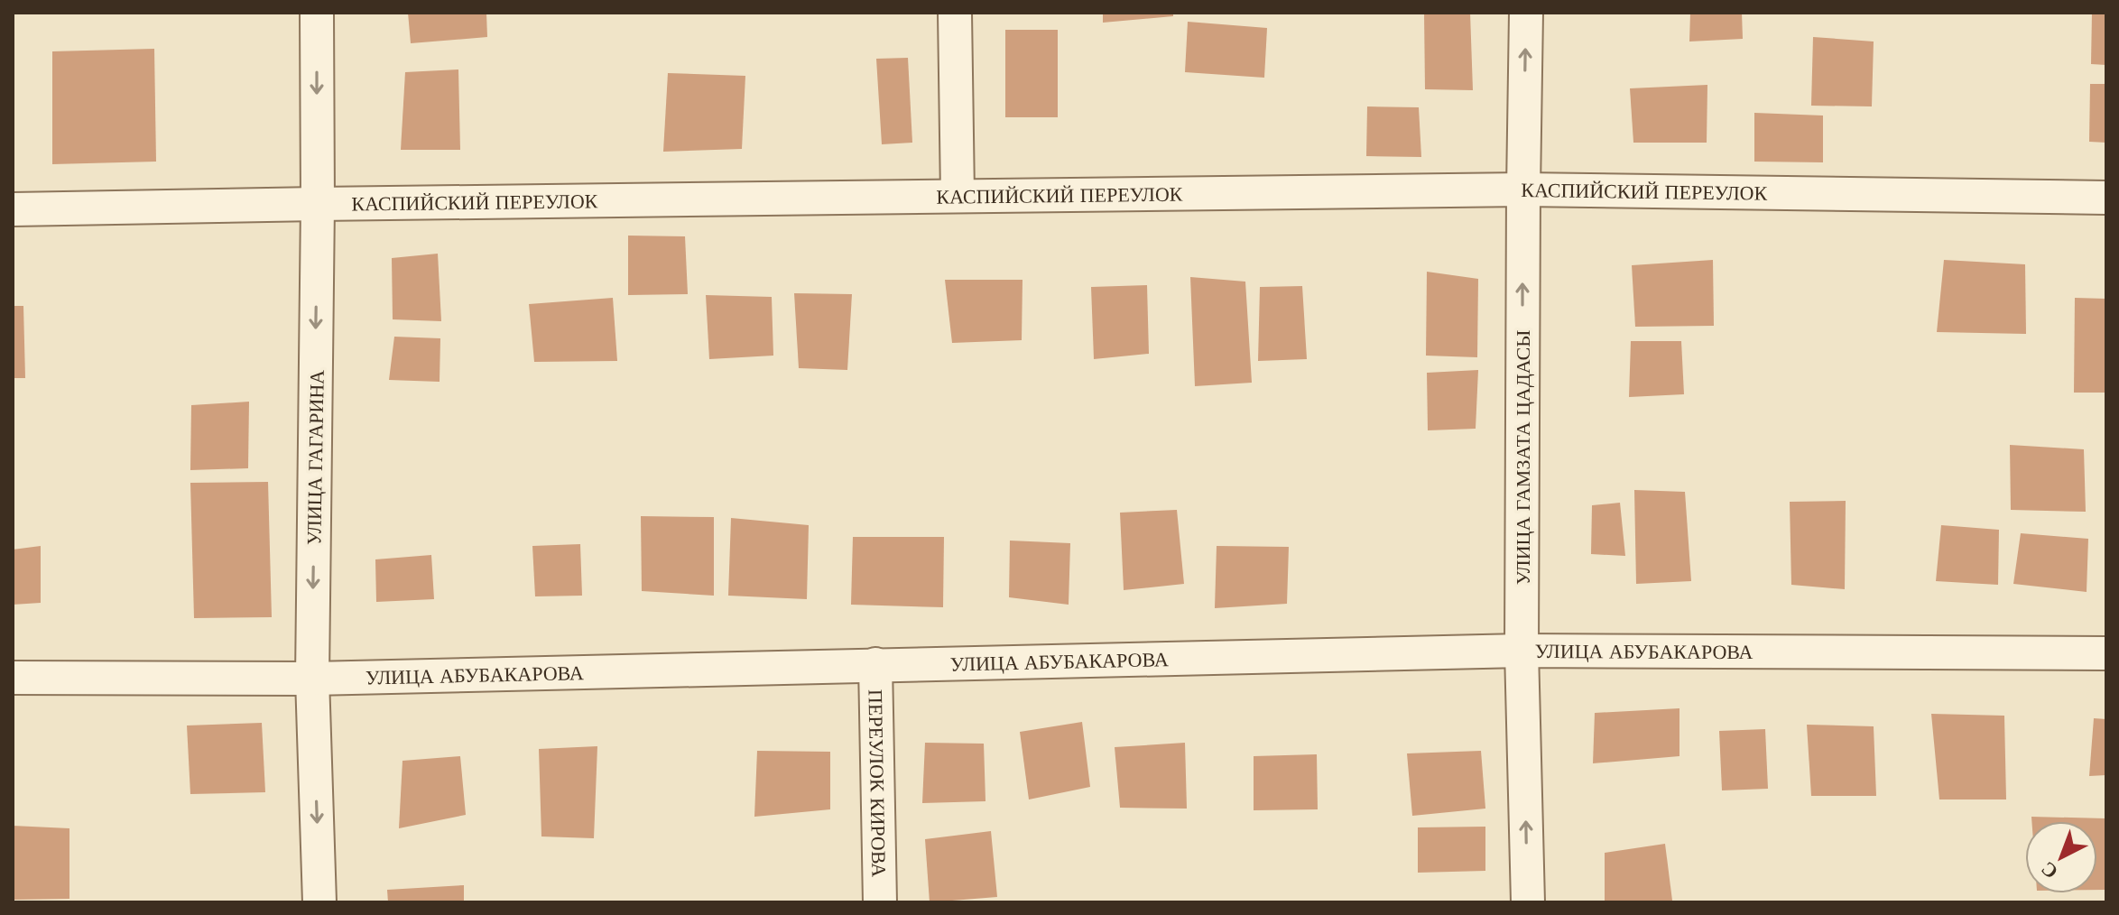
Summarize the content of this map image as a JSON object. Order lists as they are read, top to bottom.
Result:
{
  "streets": {
    "street": [
      "КАСПИЙСКИЙ ПЕРЕУЛОК",
      "УЛИЦА ГАГАРИНА",
      "УЛИЦА ГАМЗАТА ЦАДАСЫ",
      "УЛИЦА АБУБАКАРОВА",
      "ПЕРЕУЛОК КИРОВА"
    ]
  },
  "crossings": [
    ["КАСПИЙСКИЙ ПЕРЕУЛОК", "УЛИЦА ГАГАРИНА"],
    ["КАСПИЙСКИЙ ПЕРЕУЛОК", "УЛИЦА ГАМЗАТА ЦАДАСЫ"],
    ["УЛИЦА ГАГАРИНА", "УЛИЦА АБУБАКАРОВА"],
    ["УЛИЦА ГАМЗАТА ЦАДАСЫ", "УЛИЦА АБУБАКАРОВА"],
    ["УЛИЦА АБУБАКАРОВА", "ПЕРЕУЛОК КИРОВА"]
  ],
  "one_way": ["УЛИЦА ГАГАРИНА", "УЛИЦА ГАМЗАТА ЦАДАСЫ"],
  "north": "bottom left"
}
